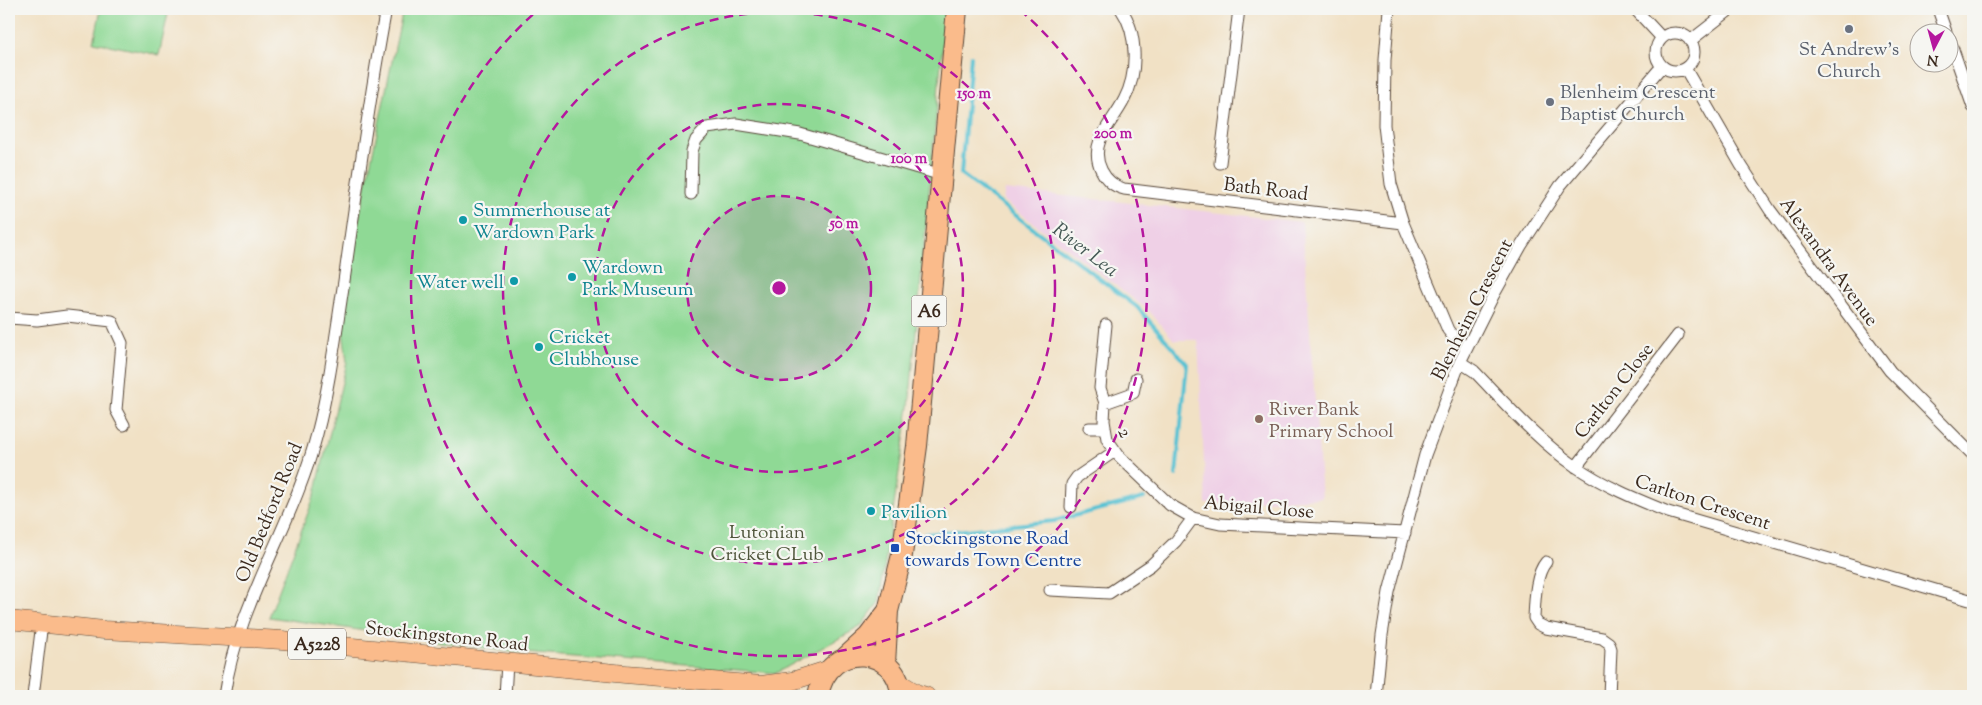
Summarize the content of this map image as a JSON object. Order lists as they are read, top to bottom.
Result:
{
  "streets": {
    "highway": ["A6"],
    "main road": ["Stockingstone Road", "A5228"],
    "street": [
      "Bath Road",
      "Alexandra Avenue",
      "Blenheim Crescent",
      "Carlton Close",
      "2",
      "Carlton Crescent",
      "Abigail Close",
      "Old Bedford Road"
    ]
  },
  "crossings": [
    ["Alexandra Avenue", "Blenheim Crescent"],
    ["Blenheim Crescent", "Carlton Crescent"],
    ["Blenheim Crescent", "Abigail Close"],
    ["Carlton Close", "Carlton Crescent"],
    ["2", "Abigail Close"],
    ["Old Bedford Road", "Stockingstone Road"]
  ],
  "water": ["River Lea"],
  "parks": ["Lutonian Cricket CLub"],
  "places": {
    "other": [
      "St Andrew's Church",
      "Blenheim Crescent Baptist Church",
      "Summerhouse at Wardown Park",
      "Wardown Park Museum",
      "Water well",
      "Cricket Clubhouse",
      "River Bank Primary School",
      "Pavilion"
    ],
    "transit": ["Stockingstone Road towards Town Centre"]
  },
  "north": "bottom",
  "rings": [
    "150 m",
    "200 m",
    "100 m",
    "50 m"
  ]
}
